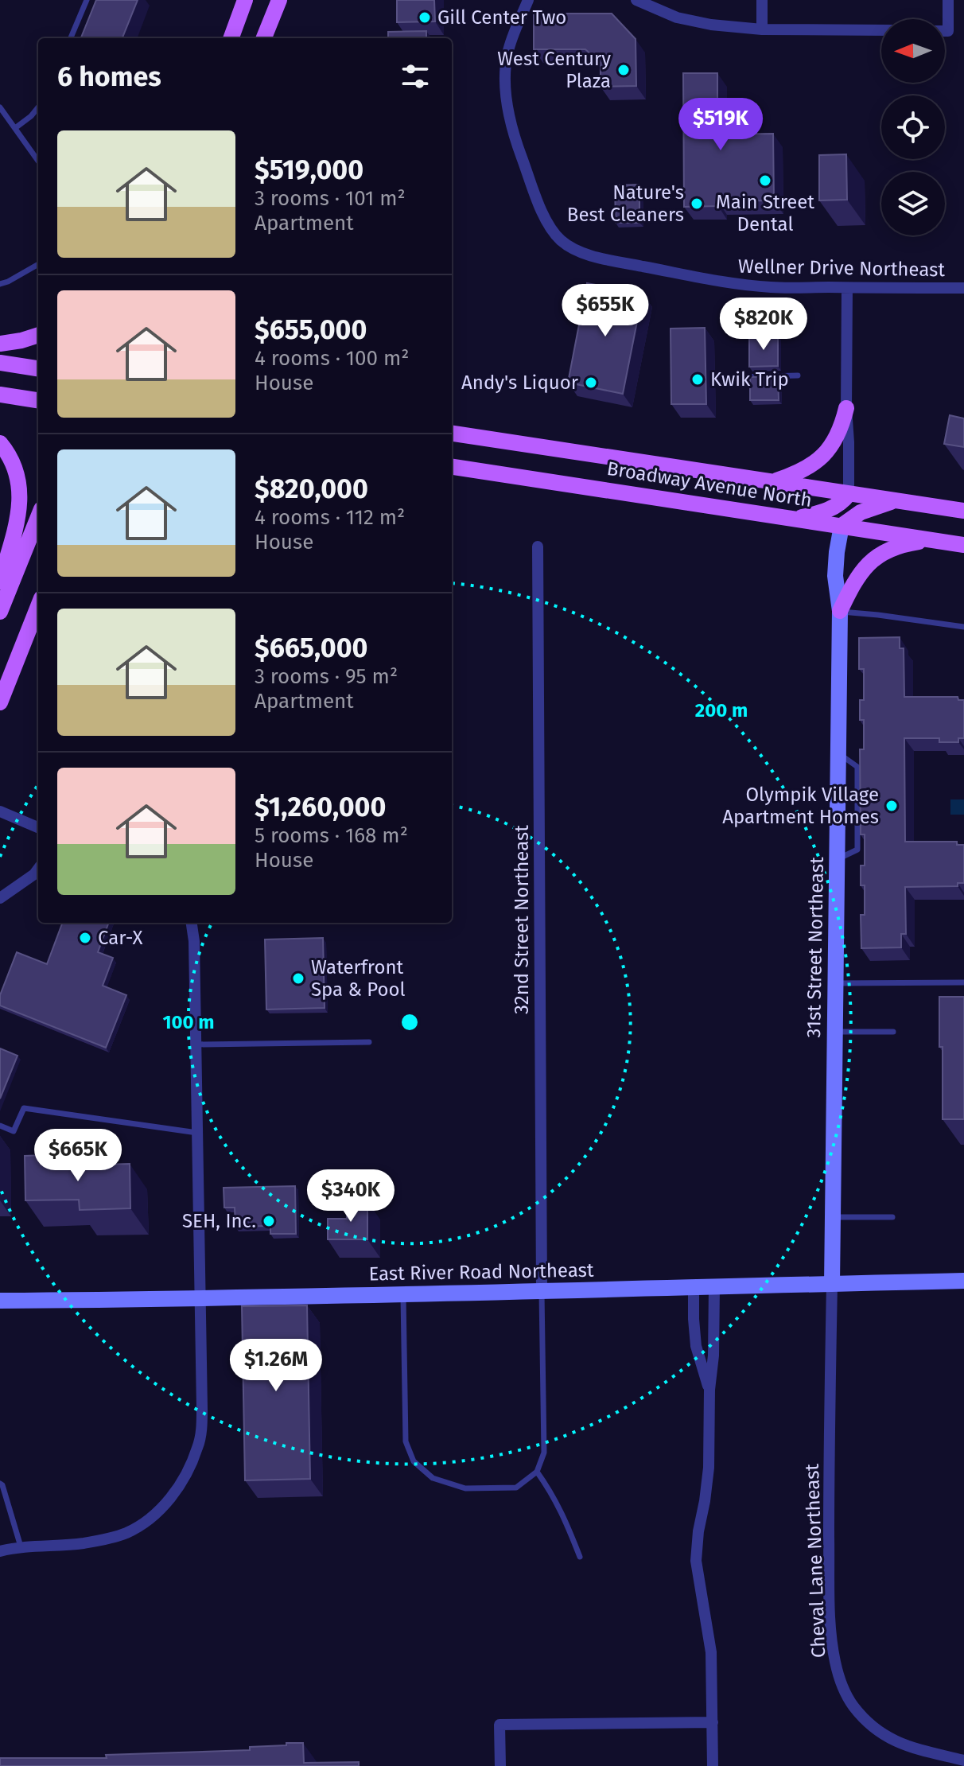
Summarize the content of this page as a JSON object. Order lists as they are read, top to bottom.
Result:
{
  "streets": {
    "main road": ["Broadway Avenue North"],
    "street": [
      "Wellner Drive Northeast",
      "32nd Street Northeast",
      "31st Street Northeast",
      "East River Road Northeast",
      "Cheval Lane Northeast"
    ]
  },
  "crossings": [
    ["Broadway Avenue North", "31st Street Northeast"],
    ["32nd Street Northeast", "East River Road Northeast"],
    ["31st Street Northeast", "East River Road Northeast"],
    ["31st Street Northeast", "Cheval Lane Northeast"],
    ["East River Road Northeast", "Cheval Lane Northeast"]
  ],
  "places": [
    "Gill Center Two",
    "West Century Plaza",
    "Main Street Dental",
    "Nature's Best Cleaners",
    "Kwik Trip",
    "Andy's Liquor",
    "Olympik Village Apartment Homes",
    "Car-X",
    "Waterfront Spa & Pool",
    "SEH, Inc."
  ],
  "north": "left",
  "page": {
    "heading": "6 homes",
    "price": [
      "$519K",
      "$655K",
      "$820K",
      "$665K",
      "$340K",
      "$1.26M"
    ],
    "list": [
      {
        "name": "$519,000",
        "note": "3 rooms · 101 m² · Apartment"
      },
      {
        "name": "$655,000",
        "note": "4 rooms · 100 m² · House"
      },
      {
        "name": "$820,000",
        "note": "4 rooms · 112 m² · House"
      },
      {
        "name": "$665,000",
        "note": "3 rooms · 95 m² · Apartment"
      },
      {
        "name": "$1,260,000",
        "note": "5 rooms · 168 m² · House"
      }
    ]
  },
  "rings": ["200 m", "100 m"]
}
